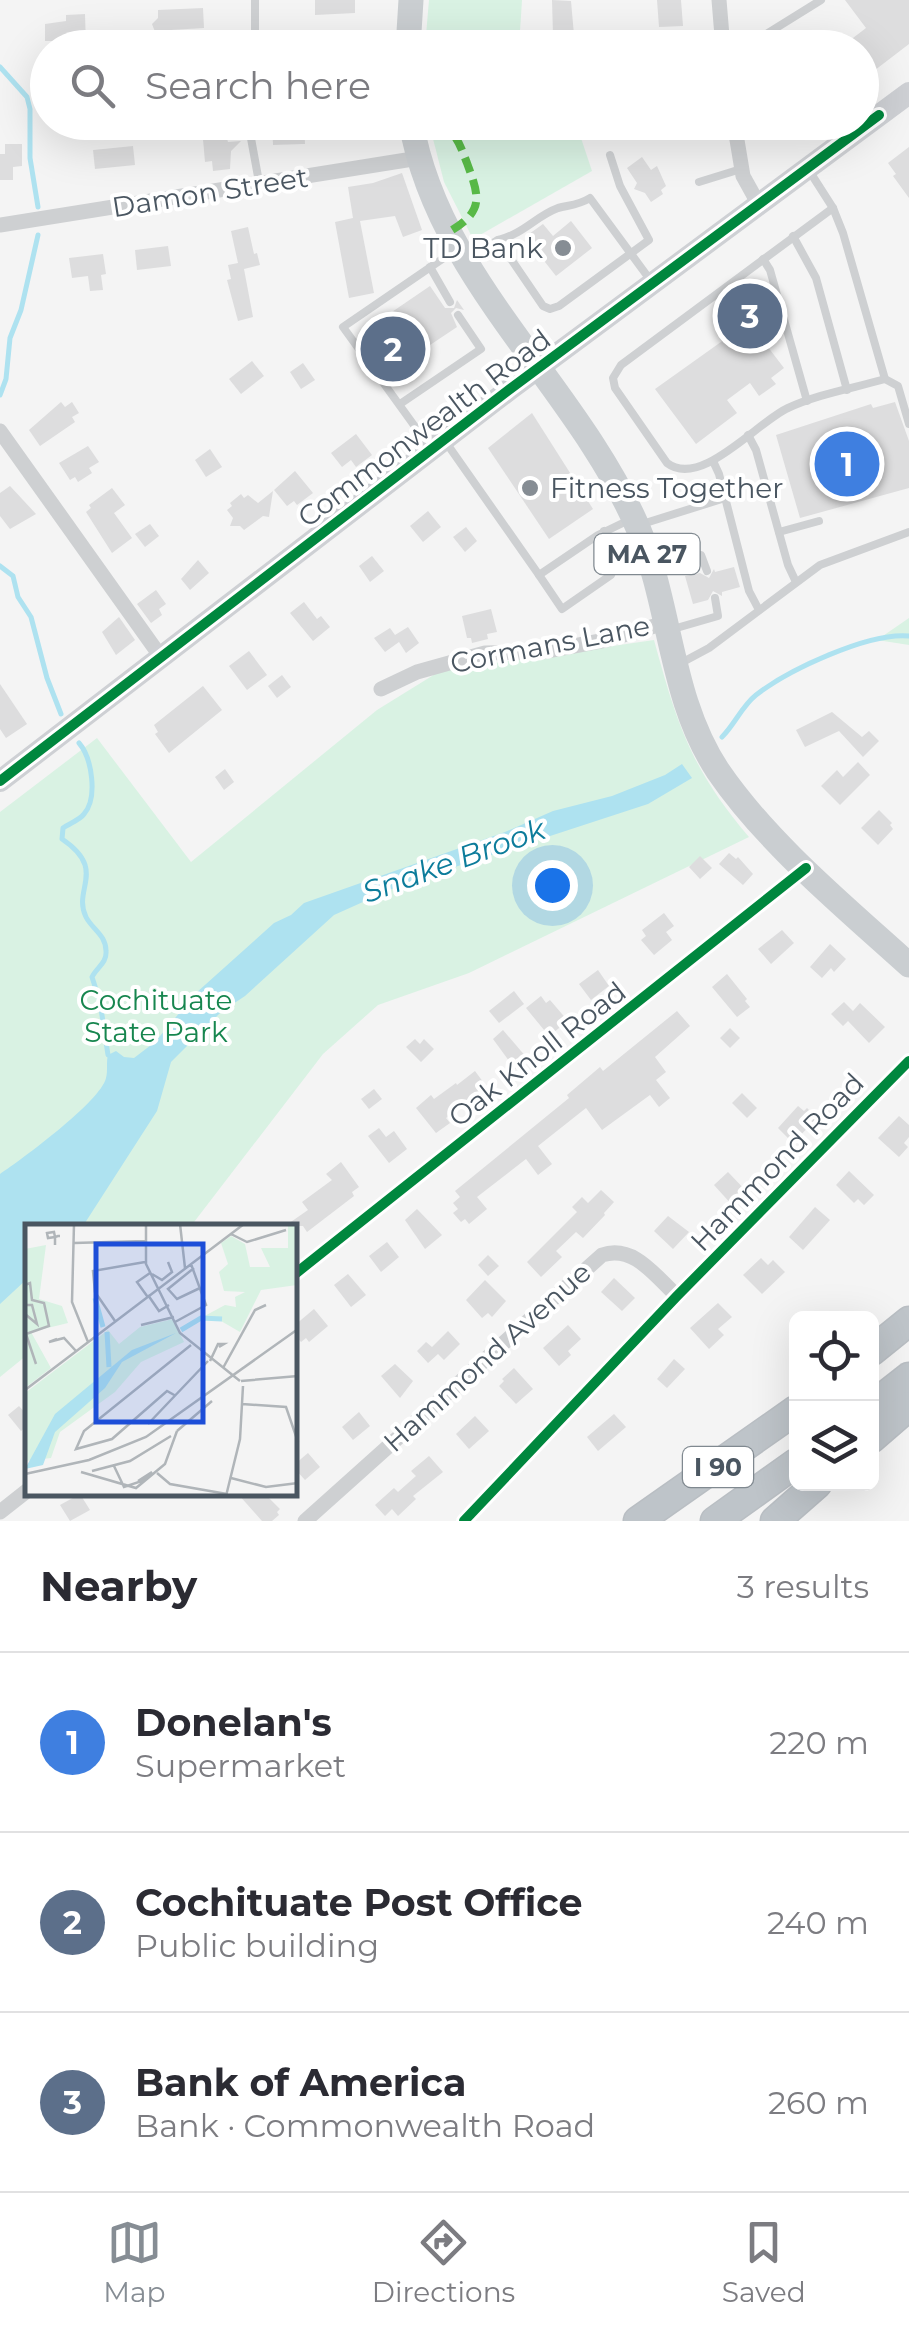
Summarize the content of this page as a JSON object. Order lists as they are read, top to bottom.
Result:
{
  "streets": {
    "highway": ["I 90"],
    "main road": ["Commonwealth Road", "MA 27"],
    "street": [
      "Damon Street",
      "Cormans Lane",
      "Oak Knoll Road",
      "Hammond Road",
      "Hammond Avenue"
    ]
  },
  "crossings": [
    ["Damon Street", "MA 27"],
    ["Commonwealth Road", "MA 27"],
    ["MA 27", "Cormans Lane"],
    ["MA 27", "Oak Knoll Road"],
    ["Hammond Road", "Hammond Avenue"]
  ],
  "water": ["Snake Brook"],
  "parks": ["Cochituate State Park"],
  "places": ["TD Bank", "Fitness Together"],
  "page": {
    "search": "Search here",
    "pins": ["3", "2", "1"],
    "heading": ["Nearby", "3 results"],
    "list": [
      {
        "mark": "1",
        "name": "Donelan's",
        "note": "Supermarket",
        "value": "220 m"
      },
      {
        "mark": "2",
        "name": "Cochituate Post Office",
        "note": "Public building",
        "value": "240 m"
      },
      {
        "mark": "3",
        "name": "Bank of America",
        "note": "Bank · Commonwealth Road",
        "value": "260 m"
      }
    ],
    "nav": ["Map", "Directions", "Saved"]
  }
}
